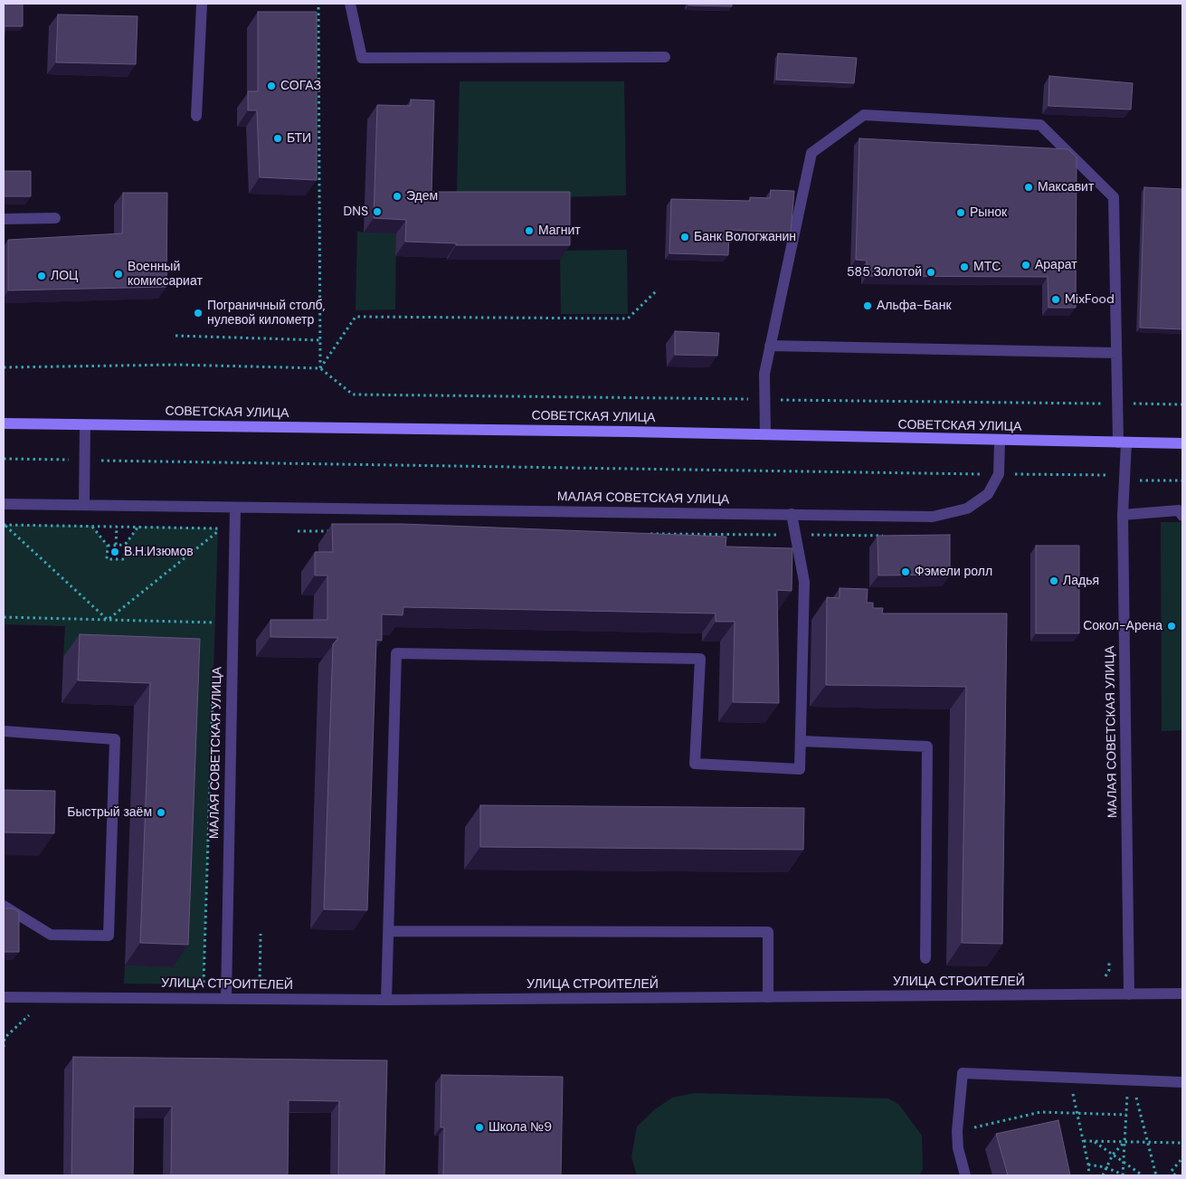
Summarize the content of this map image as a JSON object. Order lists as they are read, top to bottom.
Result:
{
  "streets": {
    "main road": ["СОВЕТСКАЯ УЛИЦА"],
    "street": ["МАЛАЯ СОВЕТСКАЯ УЛИЦА", "УЛИЦА СТРОИТЕЛЕЙ"]
  },
  "crossings": [
    ["СОВЕТСКАЯ УЛИЦА", "МАЛАЯ СОВЕТСКАЯ УЛИЦА"],
    ["МАЛАЯ СОВЕТСКАЯ УЛИЦА", "УЛИЦА СТРОИТЕЛЕЙ"]
  ],
  "places": [
    "СОГАЗ",
    "БТИ",
    "Максавит",
    "Эдем",
    "DNS",
    "Рынок",
    "Магнит",
    "Банк Вологжанин",
    "Арарат",
    "МТС",
    "585 Золотой",
    "Военный комиссариат",
    "ЛОЦ",
    "MixFood",
    "Альфа-Банк",
    "Пограничный столб, нулевой километр",
    "В.Н.Изюмов",
    "Фэмели ролл",
    "Ладья",
    "Сокол-Арена",
    "Быстрый заём",
    "Школа №9"
  ]
}
